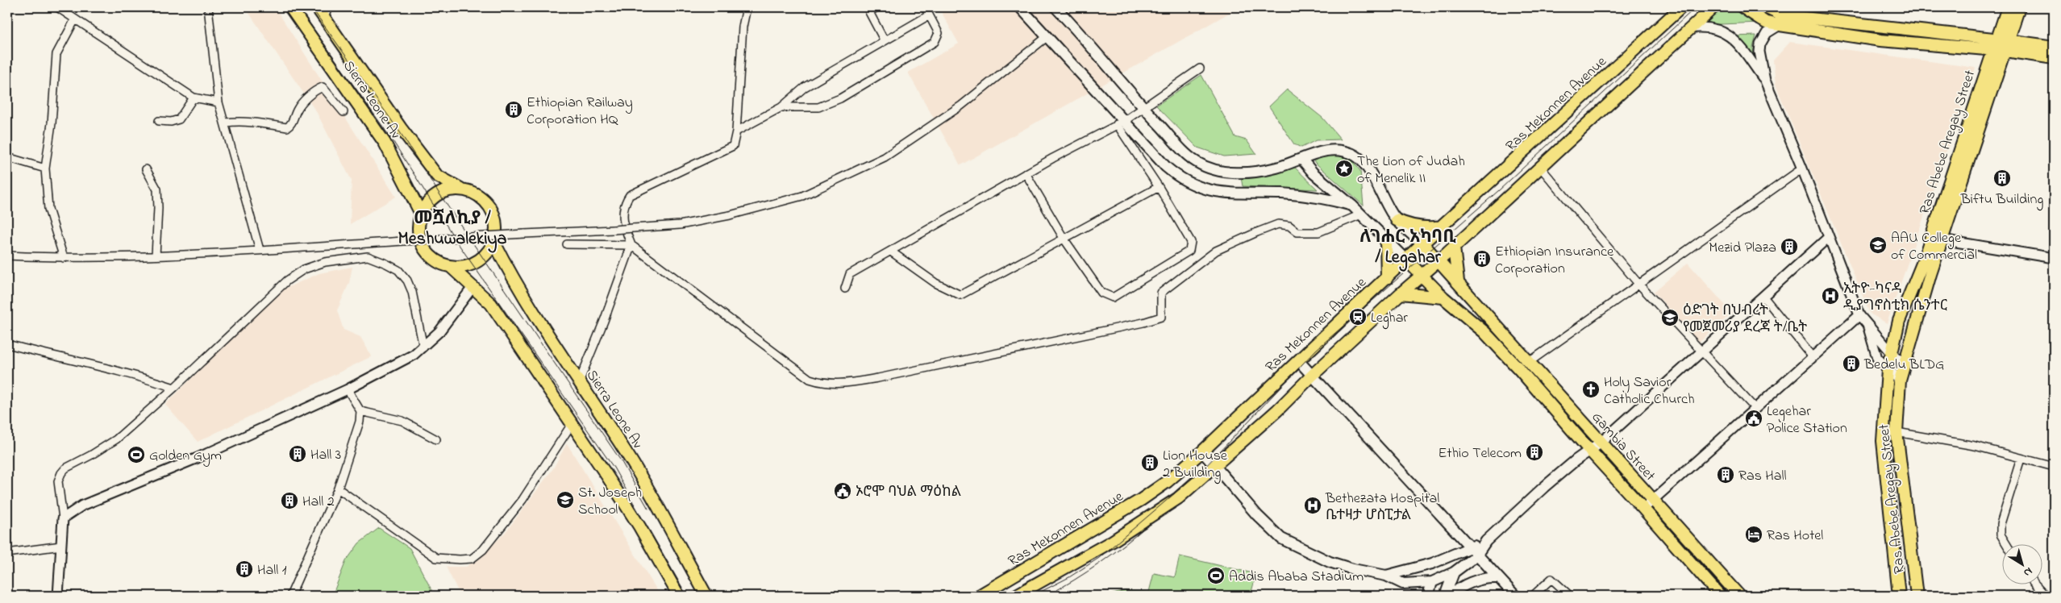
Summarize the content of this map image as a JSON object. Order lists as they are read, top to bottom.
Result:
{
  "streets": {
    "main road": [
      "Sierra Leone Av",
      "Ras Mekonnen Avenue",
      "Ras Abebe Aregay Street",
      "Gambia Street"
    ]
  },
  "crossings": [
    ["Ras Mekonnen Avenue", "Gambia Street"]
  ],
  "districts": ["መሿለኪያ / Meshuwalekiya", "ለገሐር አካባቢ / Legahar"],
  "places": {
    "building": [
      "Ethiopian Railway Corporation HQ",
      "Biftu Building",
      "Mezid Plaza",
      "Ethiopian Insurance Corporation",
      "Bedelu BLDG",
      "Ethio Telecom",
      "Hall 3",
      "Lion House 2 Building",
      "Ras Hall",
      "Hall 2",
      "Hall 1"
    ],
    "place": ["The Lion of Judah of Menelik II"],
    "school or university": ["AAU College of Commercial", "ዕድገት በህብረት የመጀመሪያ ደረጃ ት/ቤት", "St. Joseph School"],
    "hospital": ["ኢትዮ-ካናዳ ዲያግኖስቲክ ሴንተር", "Bethezata Hospital ቤተዛታ ሆስፒታል"],
    "station": ["Leghar"],
    "church": ["Holy Savior Catholic Church"],
    "public building": ["Legehar Police Station", "ኦሮሞ ባህል ማዕከል"],
    "sports": ["Golden Gym", "Addis Ababa Stadium"],
    "hotel": ["Ras Hotel"]
  },
  "north": "bottom right"
}
